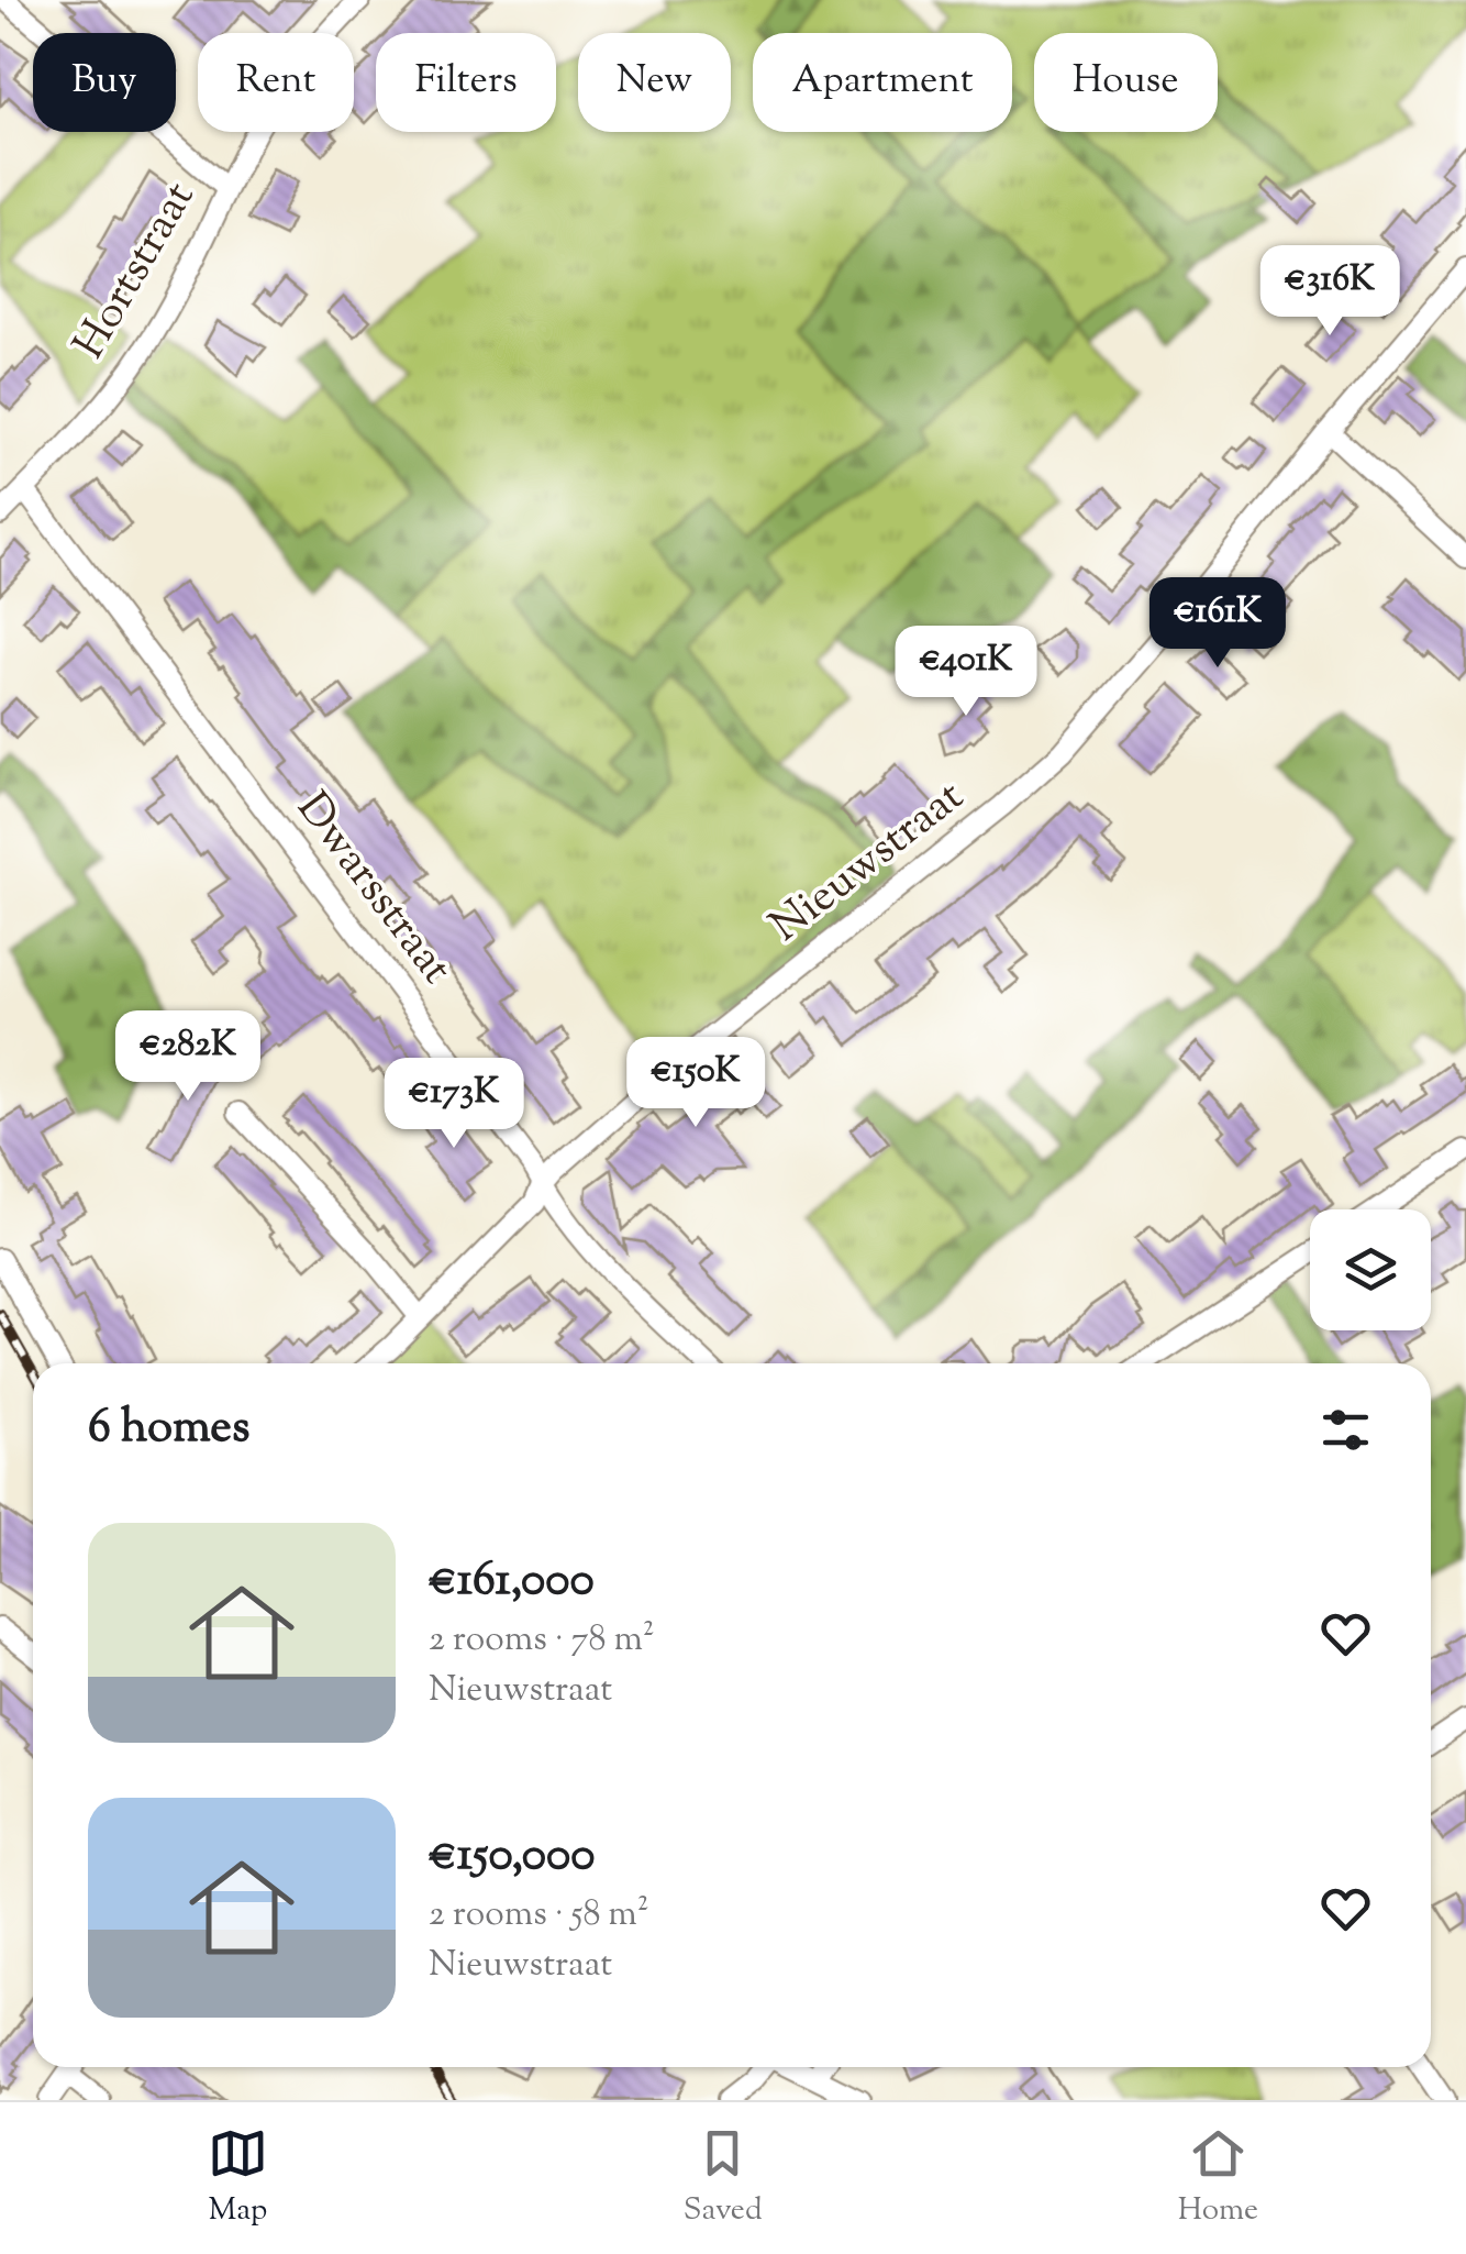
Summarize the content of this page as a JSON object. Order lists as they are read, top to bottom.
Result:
{
  "streets": {
    "street": ["Hortstraat", "Nieuwstraat", "Dwarsstraat"]
  },
  "crossings": [
    ["Hortstraat", "Dwarsstraat"],
    ["Nieuwstraat", "Dwarsstraat"]
  ],
  "page": {
    "chip": [
      "Buy",
      "Rent",
      "Filters",
      "New",
      "Apartment",
      "House"
    ],
    "price": [
      "€316K",
      "€161K",
      "€401K",
      "€282K",
      "€150K",
      "€173K"
    ],
    "heading": "6 homes",
    "list": [
      {
        "name": "€161,000",
        "note": "2 rooms · 78 m² · Nieuwstraat"
      },
      {
        "name": "€150,000",
        "note": "2 rooms · 58 m² · Nieuwstraat"
      }
    ],
    "tabs": ["Map", "Saved", "Home"]
  }
}
